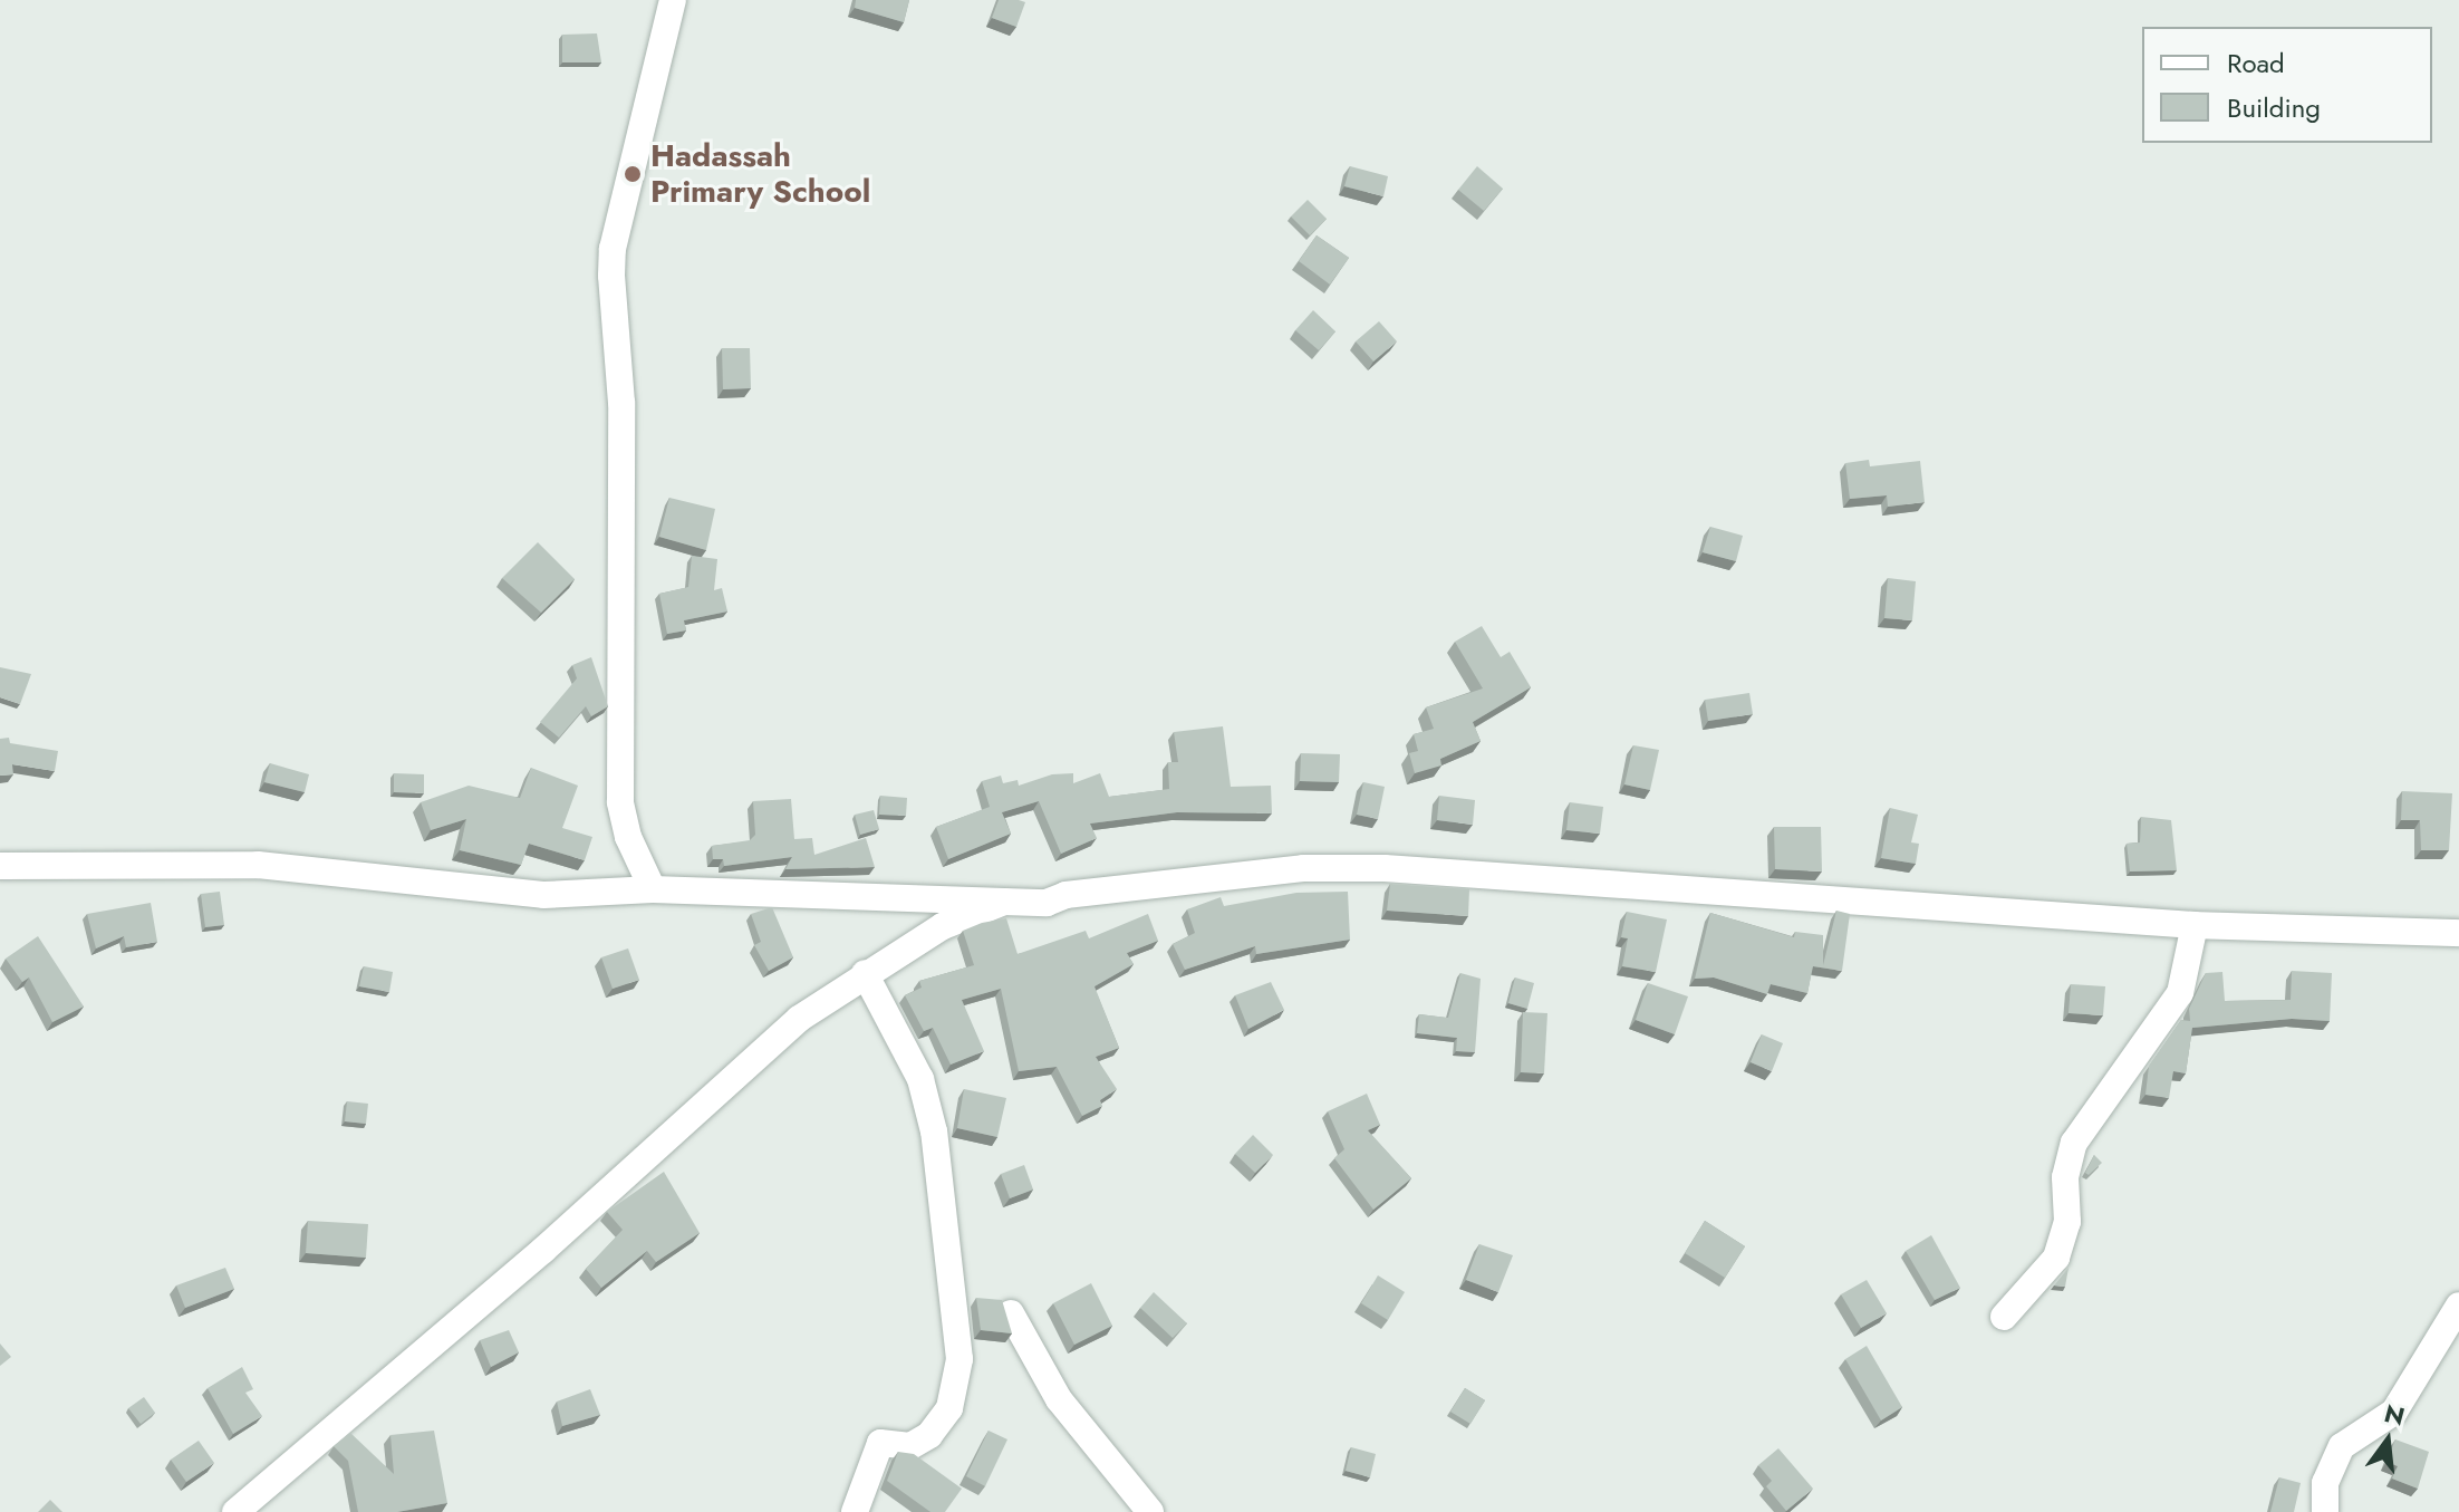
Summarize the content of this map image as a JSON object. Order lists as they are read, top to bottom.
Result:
{
  "places": ["Hadassah Primary School"],
  "legend": ["Road", "Building"],
  "north": "top"
}
